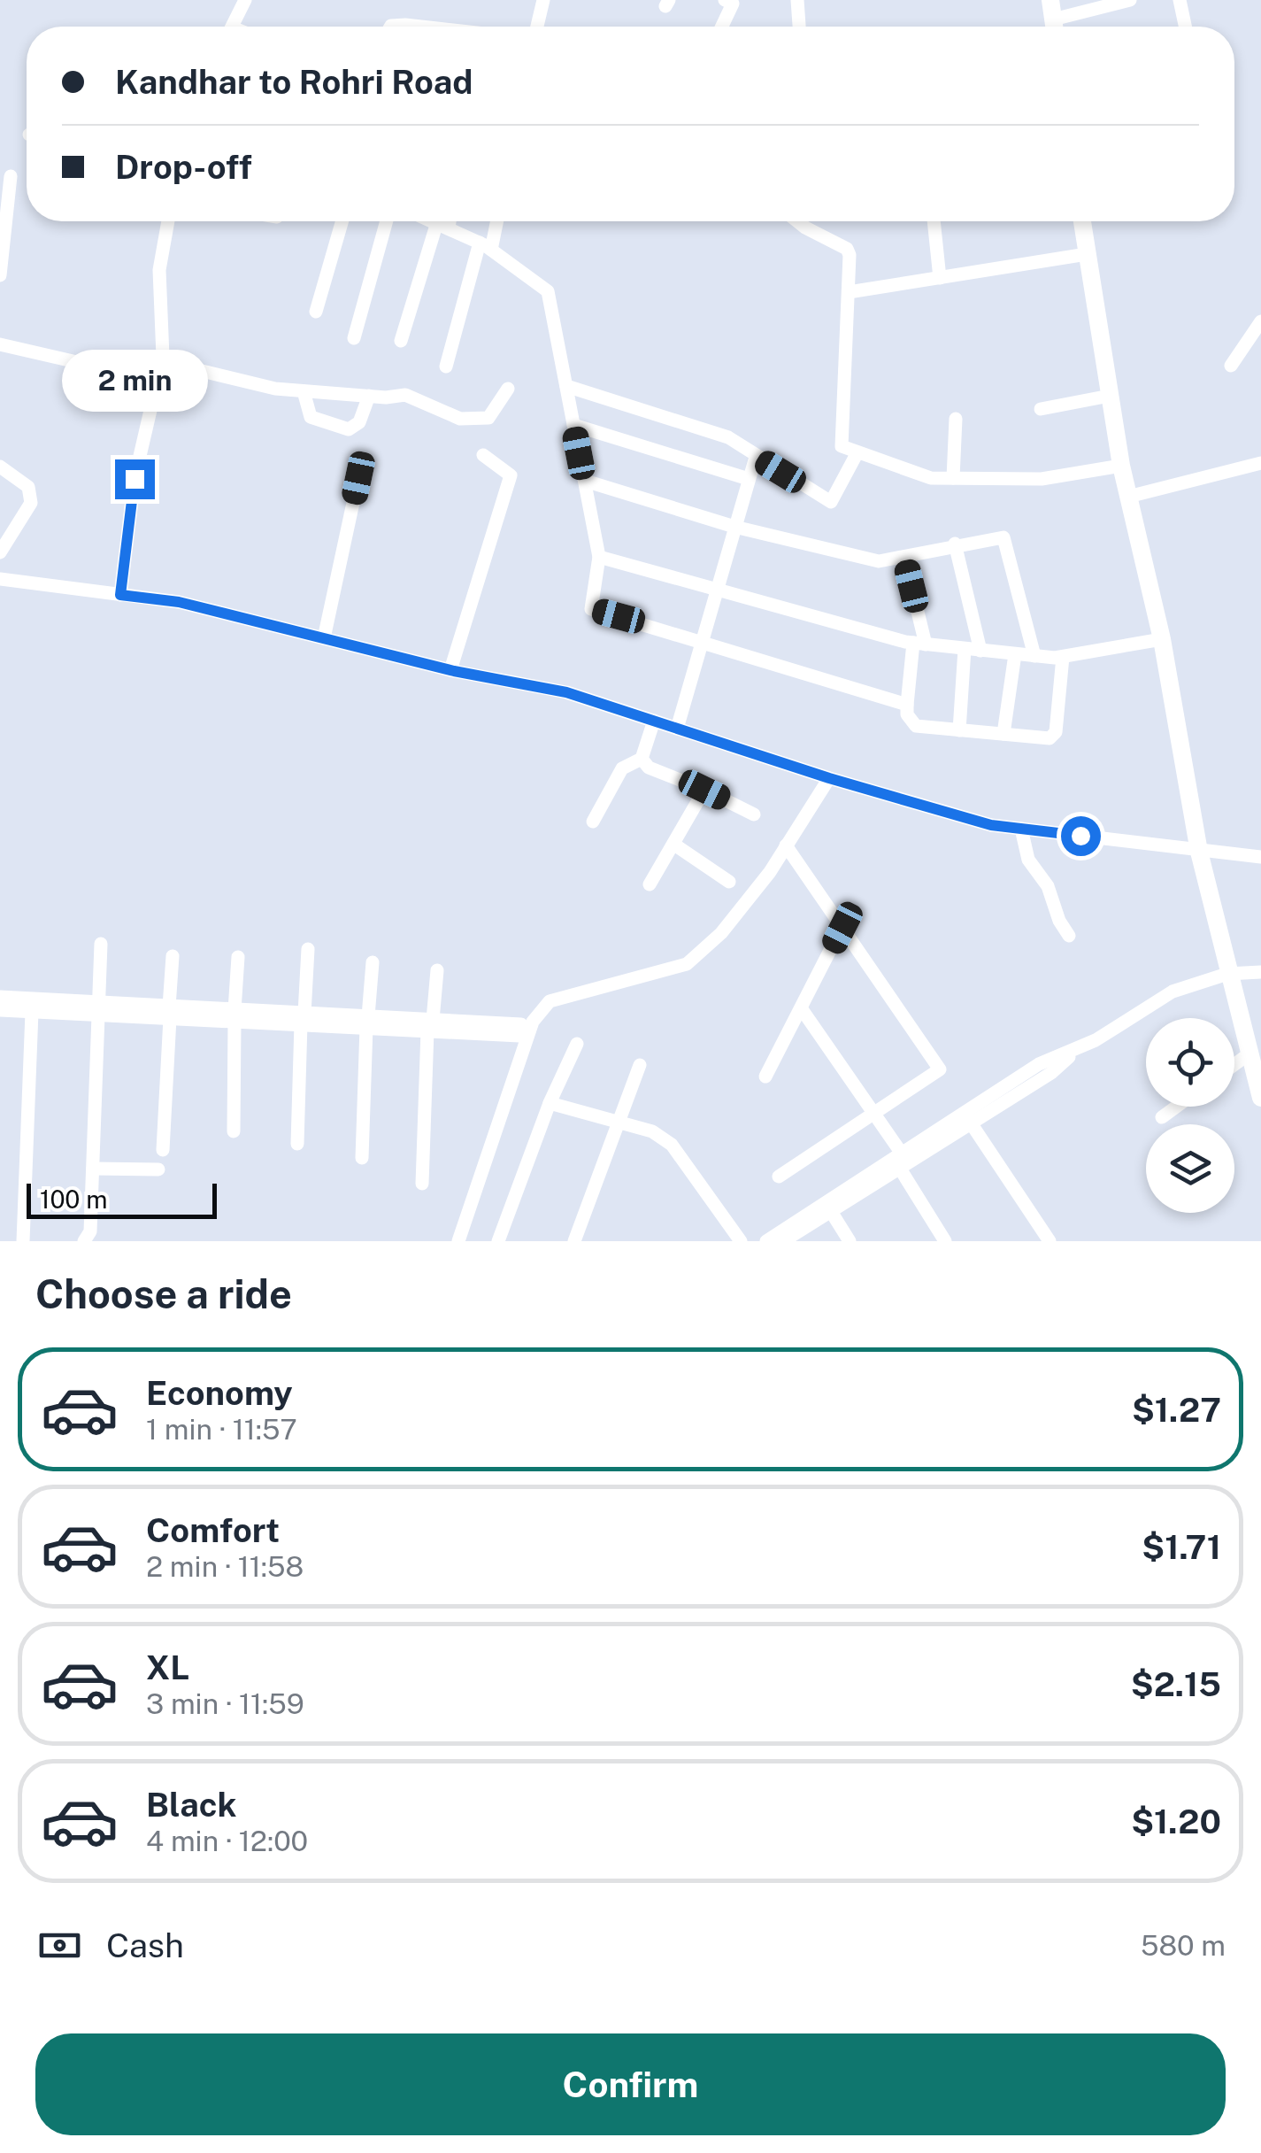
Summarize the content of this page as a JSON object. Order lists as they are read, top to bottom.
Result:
{
  "scale_bar": "100 m",
  "page": {
    "banner": ["Kandhar to Rohri Road", "Drop-off"],
    "bubble": "2 min",
    "scale": "100 m",
    "heading": "Choose a ride",
    "list": [
      {
        "name": "Economy",
        "note": "1 min · 11:57",
        "value": "$1.27"
      },
      {
        "name": "Comfort",
        "note": "2 min · 11:58",
        "value": "$1.71"
      },
      {
        "name": "XL",
        "note": "3 min · 11:59",
        "value": "$2.15"
      },
      {
        "name": "Black",
        "note": "4 min · 12:00",
        "value": "$1.20"
      }
    ],
    "pay": ["Cash", "580 m"],
    "buttons": "Confirm"
  }
}
